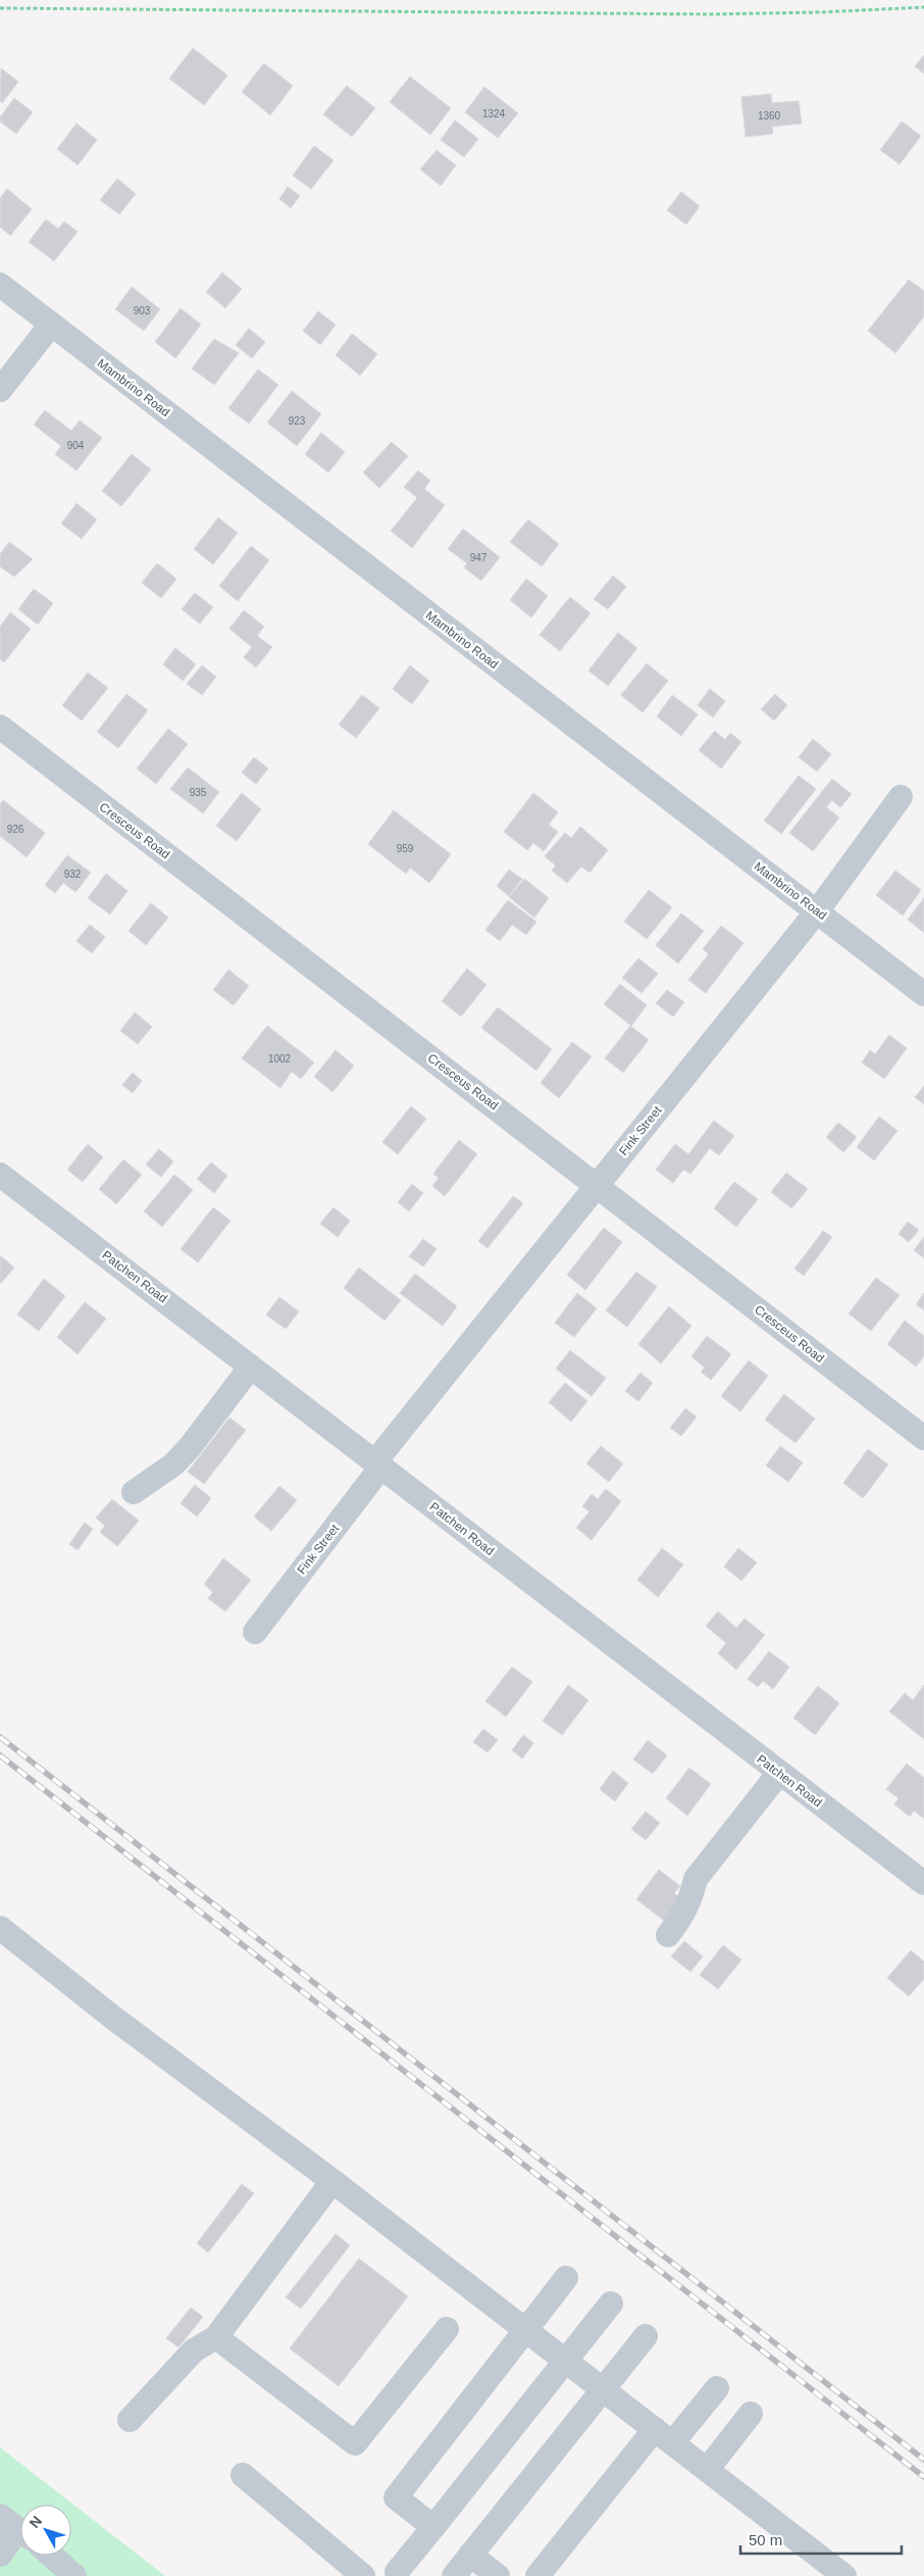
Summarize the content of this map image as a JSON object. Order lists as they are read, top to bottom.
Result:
{
  "streets": {
    "street": [
      "Mambrino Road",
      "Cresceus Road",
      "Fink Street",
      "Patchen Road"
    ]
  },
  "crossings": [
    ["Mambrino Road", "Fink Street"],
    ["Cresceus Road", "Fink Street"],
    ["Fink Street", "Patchen Road"]
  ],
  "house_numbers": [
    "1324",
    "1360",
    "903",
    "923",
    "904",
    "947",
    "935",
    "926",
    "959",
    "932",
    "1002"
  ],
  "scale_bar": "50 m",
  "north": "top left"
}
